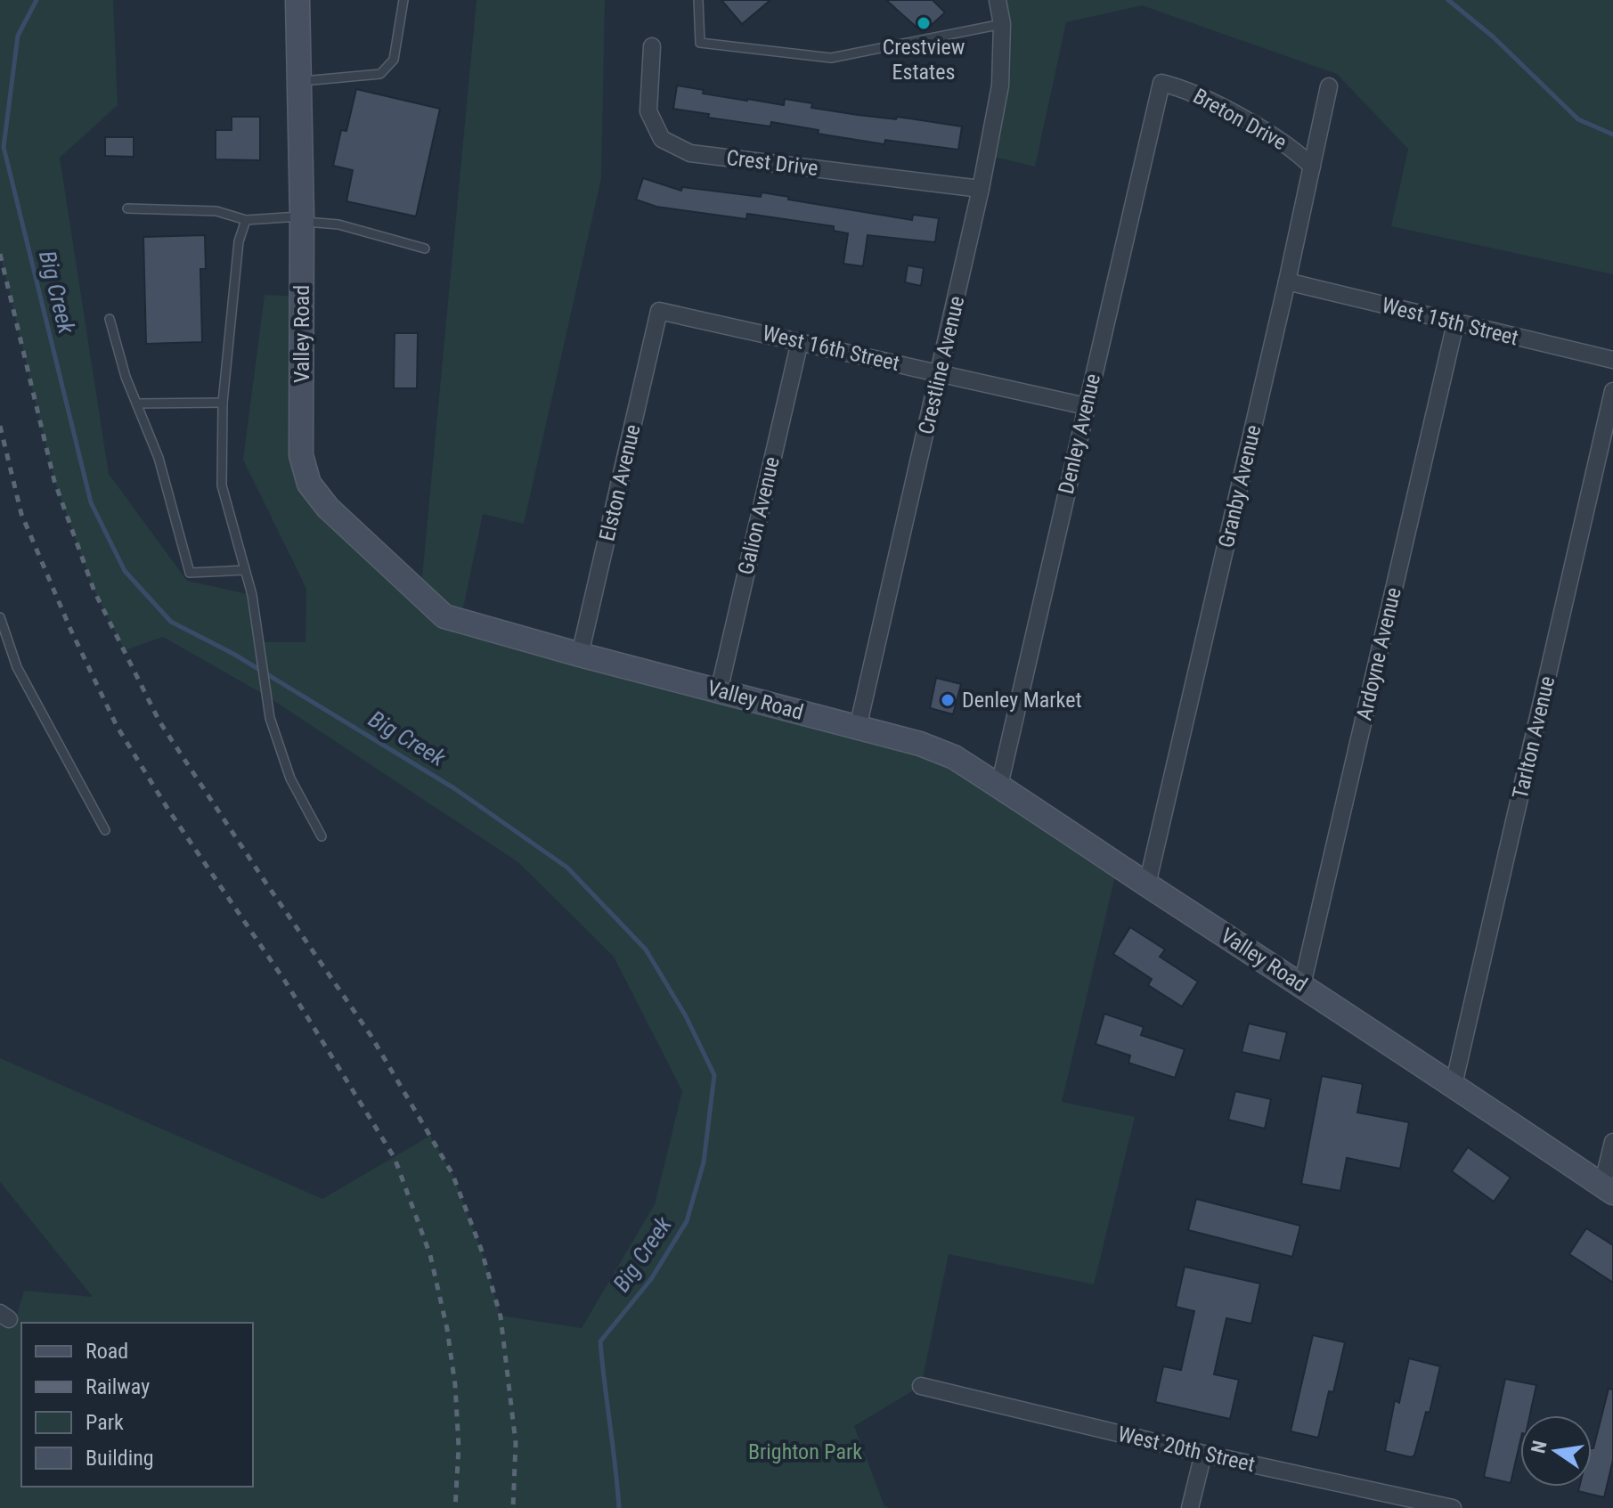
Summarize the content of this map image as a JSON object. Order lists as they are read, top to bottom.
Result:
{
  "streets": {
    "street": [
      "Breton Drive",
      "Crest Drive",
      "West 15th Street",
      "Valley Road",
      "West 16th Street",
      "Crestline Avenue",
      "Denley Avenue",
      "Elston Avenue",
      "Granby Avenue",
      "Galion Avenue",
      "Ardoyne Avenue",
      "Tarlton Avenue",
      "West 20th Street"
    ]
  },
  "crossings": [
    ["Breton Drive", "Denley Avenue"],
    ["Breton Drive", "Granby Avenue"],
    ["Crest Drive", "Crestline Avenue"],
    ["West 15th Street", "Granby Avenue"],
    ["West 15th Street", "Ardoyne Avenue"],
    ["Valley Road", "Crestline Avenue"],
    ["Valley Road", "Denley Avenue"],
    ["Valley Road", "Elston Avenue"],
    ["Valley Road", "Granby Avenue"],
    ["Valley Road", "Galion Avenue"],
    ["Valley Road", "Ardoyne Avenue"],
    ["Valley Road", "Tarlton Avenue"],
    ["West 16th Street", "Crestline Avenue"],
    ["West 16th Street", "Denley Avenue"],
    ["West 16th Street", "Elston Avenue"],
    ["West 16th Street", "Galion Avenue"]
  ],
  "water": ["Big Creek"],
  "parks": ["Brighton Park"],
  "places": ["Crestview Estates", "Denley Market"],
  "legend": [
    "Road",
    "Railway",
    "Park",
    "Building"
  ],
  "north": "left"
}
